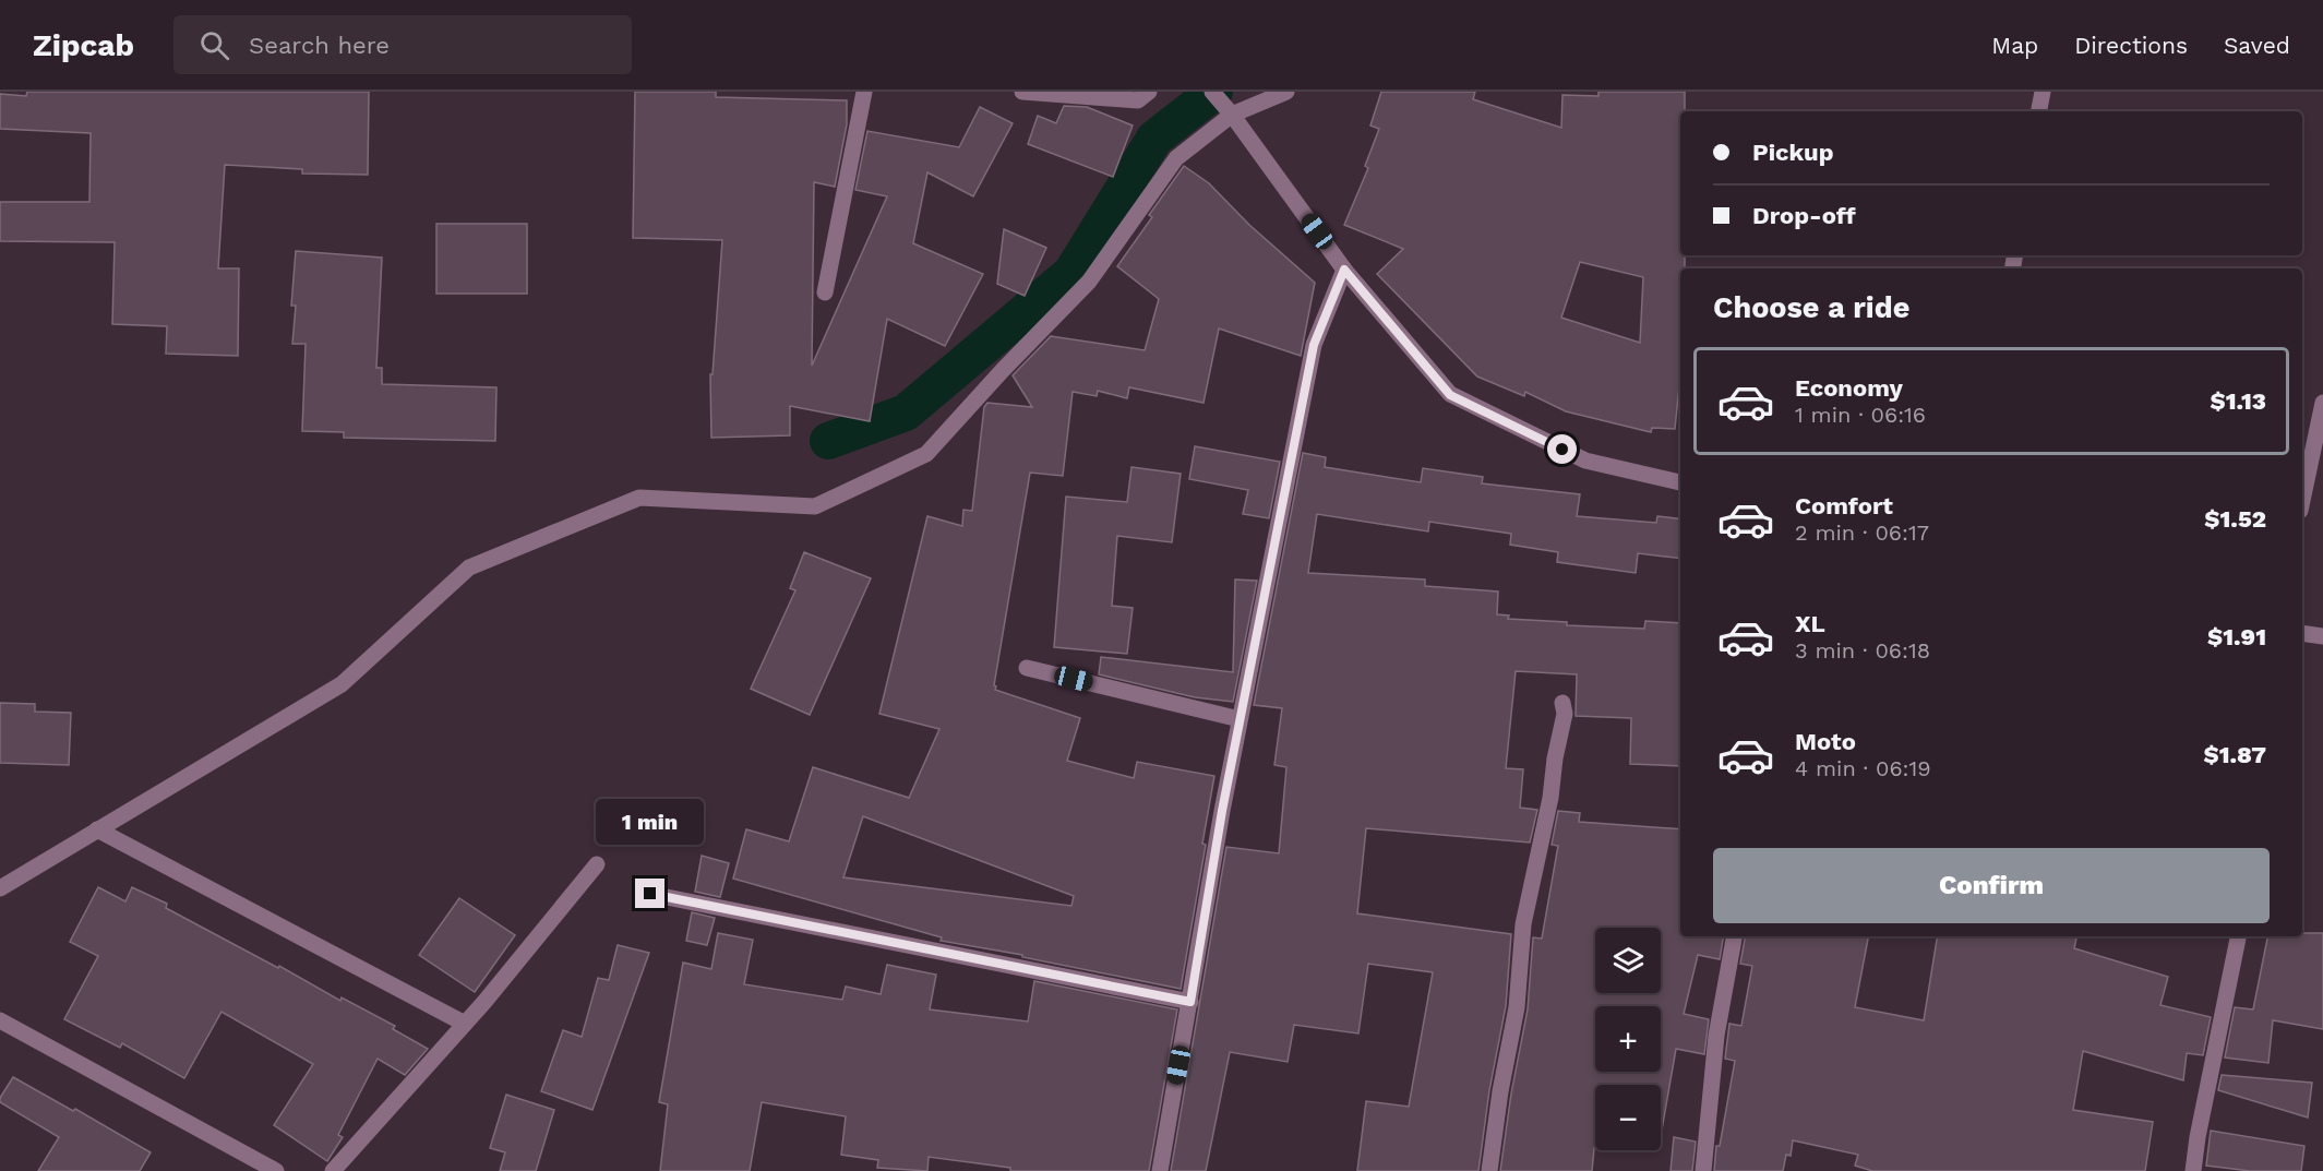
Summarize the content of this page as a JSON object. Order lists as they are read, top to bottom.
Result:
{
  "page": {
    "header": "Zipcab",
    "search": "Search here",
    "nav": ["Map", "Directions", "Saved"],
    "banner": ["Pickup", "Drop-off"],
    "heading": "Choose a ride",
    "list": [
      {
        "name": "Economy",
        "note": "1 min · 06:16",
        "value": "$1.13"
      },
      {
        "name": "Comfort",
        "note": "2 min · 06:17",
        "value": "$1.52"
      },
      {
        "name": "XL",
        "note": "3 min · 06:18",
        "value": "$1.91"
      },
      {
        "name": "Moto",
        "note": "4 min · 06:19",
        "value": "$1.87"
      }
    ],
    "bubble": "1 min",
    "buttons": "Confirm",
    "map_buttons": ["+", "−"]
  }
}
